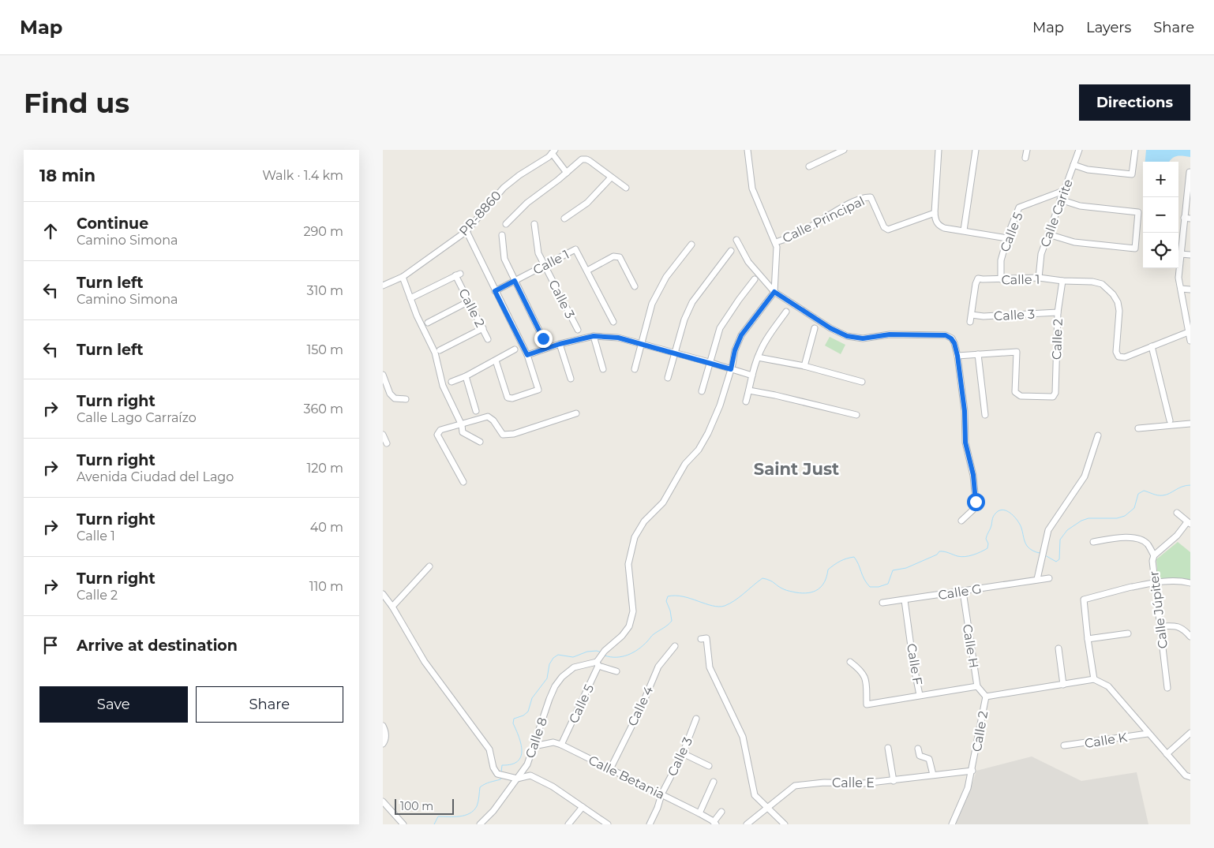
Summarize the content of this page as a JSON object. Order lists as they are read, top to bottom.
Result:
{
  "streets": {
    "street": [
      "PR-8860",
      "Calle Carite",
      "Calle Principal",
      "Calle 5",
      "Calle 1",
      "Calle 3",
      "Calle 2",
      "Calle G",
      "Calle Júpiter",
      "Calle H",
      "Calle F",
      "Calle 4",
      "Calle 8",
      "Calle K",
      "Calle Betania",
      "Calle E"
    ]
  },
  "crossings": [
    ["Calle Carite", "Calle 5"],
    ["Calle Carite", "Calle 1"],
    ["Calle 5", "Calle 1"],
    ["Calle 5", "Calle 8"],
    ["Calle 5", "Calle Betania"],
    ["Calle 1", "Calle 3"],
    ["Calle 1", "Calle 2"],
    ["Calle 3", "Calle 2"],
    ["Calle 3", "Calle Betania"],
    ["Calle 2", "Calle H"],
    ["Calle 2", "Calle E"],
    ["Calle G", "Calle H"],
    ["Calle G", "Calle F"],
    ["Calle H", "Calle F"],
    ["Calle 4", "Calle Betania"],
    ["Calle 8", "Calle Betania"]
  ],
  "districts": ["Saint Just"],
  "scale_bar": "100 m",
  "page": {
    "header": "Map",
    "nav": ["Map", "Layers", "Share"],
    "buttons": [
      "Directions",
      ["Save", "Share"]
    ],
    "title": "Find us",
    "heading": ["18 min", "Walk · 1.4 km"],
    "map_buttons": ["+", "−"],
    "list": [
      ["Continue", "Camino Simona", "290 m"],
      ["Turn left", "Camino Simona", "310 m"],
      ["Turn left", "150 m"],
      ["Turn right", "Calle Lago Carraízo", "360 m"],
      ["Turn right", "Avenida Ciudad del Lago", "120 m"],
      ["Turn right", "Calle 1", "40 m"],
      ["Turn right", "Calle 2", "110 m"],
      "Arrive at destination"
    ],
    "scale": "100 m"
  }
}
